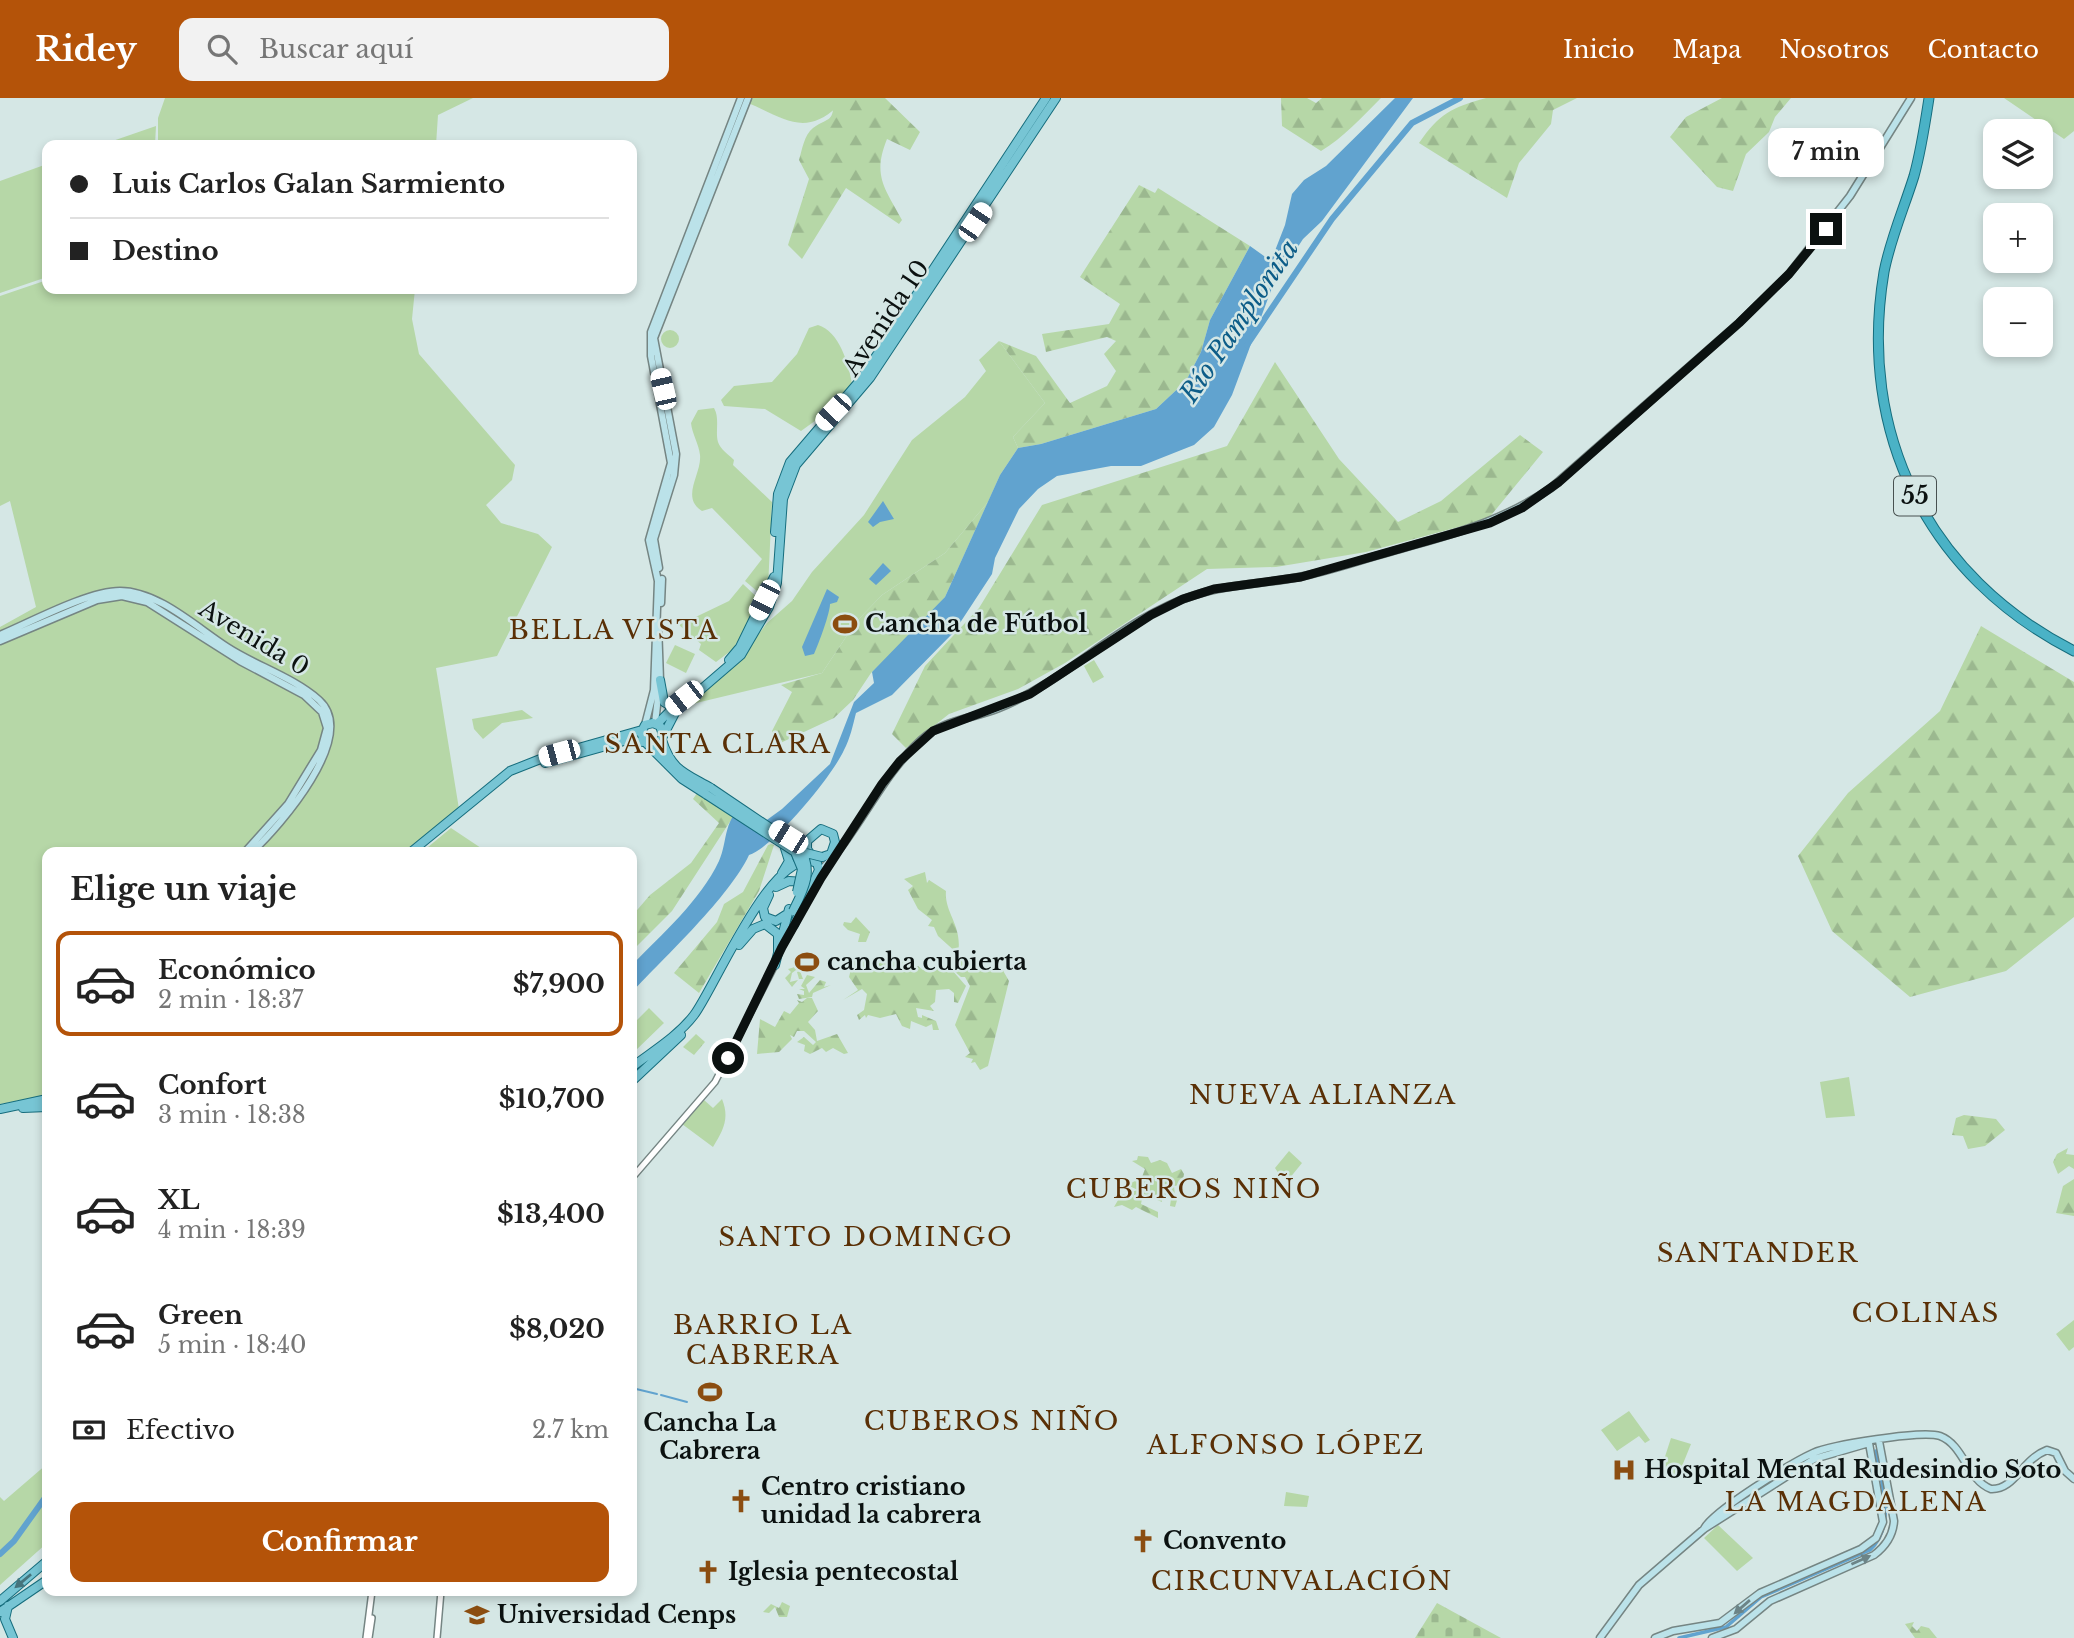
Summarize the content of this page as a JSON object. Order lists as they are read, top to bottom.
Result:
{
  "streets": {
    "highway": ["55"],
    "main road": ["Avenida 10", "Avenida 0"]
  },
  "districts": [
    "BELLA VISTA",
    "SANTA CLARA",
    "NUEVA ALIANZA",
    "CUBEROS NIÑO",
    "SANTO DOMINGO",
    "SANTANDER",
    "COLINAS",
    "BARRIO LA CABRERA",
    "CUBEROS NIÑO",
    "ALFONSO LÓPEZ",
    "LA MAGDALENA",
    "CIRCUNVALACIÓN"
  ],
  "water": ["Río Pamplonita"],
  "places": {
    "sports": ["Cancha de Fútbol", "cancha cubierta", "Cancha La Cabrera"],
    "hospital": ["Hospital Mental Rudesindio Soto"],
    "church": ["Centro cristiano unidad la cabrera", "Convento", "Iglesia pentecostal"],
    "school or university": ["Universidad Cenps"]
  },
  "page": {
    "header": "Ridey",
    "search": "Buscar aquí",
    "nav": [
      "Inicio",
      "Mapa",
      "Nosotros",
      "Contacto"
    ],
    "map_buttons": ["+", "−"],
    "bubble": "7 min",
    "banner": ["Luis Carlos Galan Sarmiento", "Destino"],
    "heading": "Elige un viaje",
    "list": [
      {
        "name": "Económico",
        "note": "2 min · 18:37",
        "value": "$7,900"
      },
      {
        "name": "Confort",
        "note": "3 min · 18:38",
        "value": "$10,700"
      },
      {
        "name": "XL",
        "note": "4 min · 18:39",
        "value": "$13,400"
      },
      {
        "name": "Green",
        "note": "5 min · 18:40",
        "value": "$8,020"
      }
    ],
    "pay": ["Efectivo", "2.7 km"],
    "buttons": "Confirmar"
  }
}
